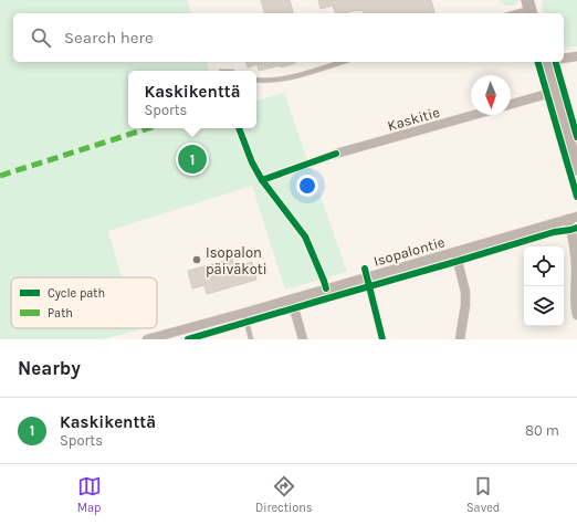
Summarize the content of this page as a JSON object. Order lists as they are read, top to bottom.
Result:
{
  "streets": {
    "street": ["Kaskitie", "Isopalontie"]
  },
  "places": ["Isopalon päiväkoti"],
  "legend": ["Cycle path", "Path"],
  "north": "bottom",
  "page": {
    "search": "Search here",
    "popup": ["Kaskikenttä", "Sports"],
    "pins": "1",
    "heading": "Nearby",
    "list": [
      {
        "mark": "1",
        "name": "Kaskikenttä",
        "note": "Sports",
        "value": "80 m"
      }
    ],
    "nav": ["Map", "Directions", "Saved"]
  }
}
